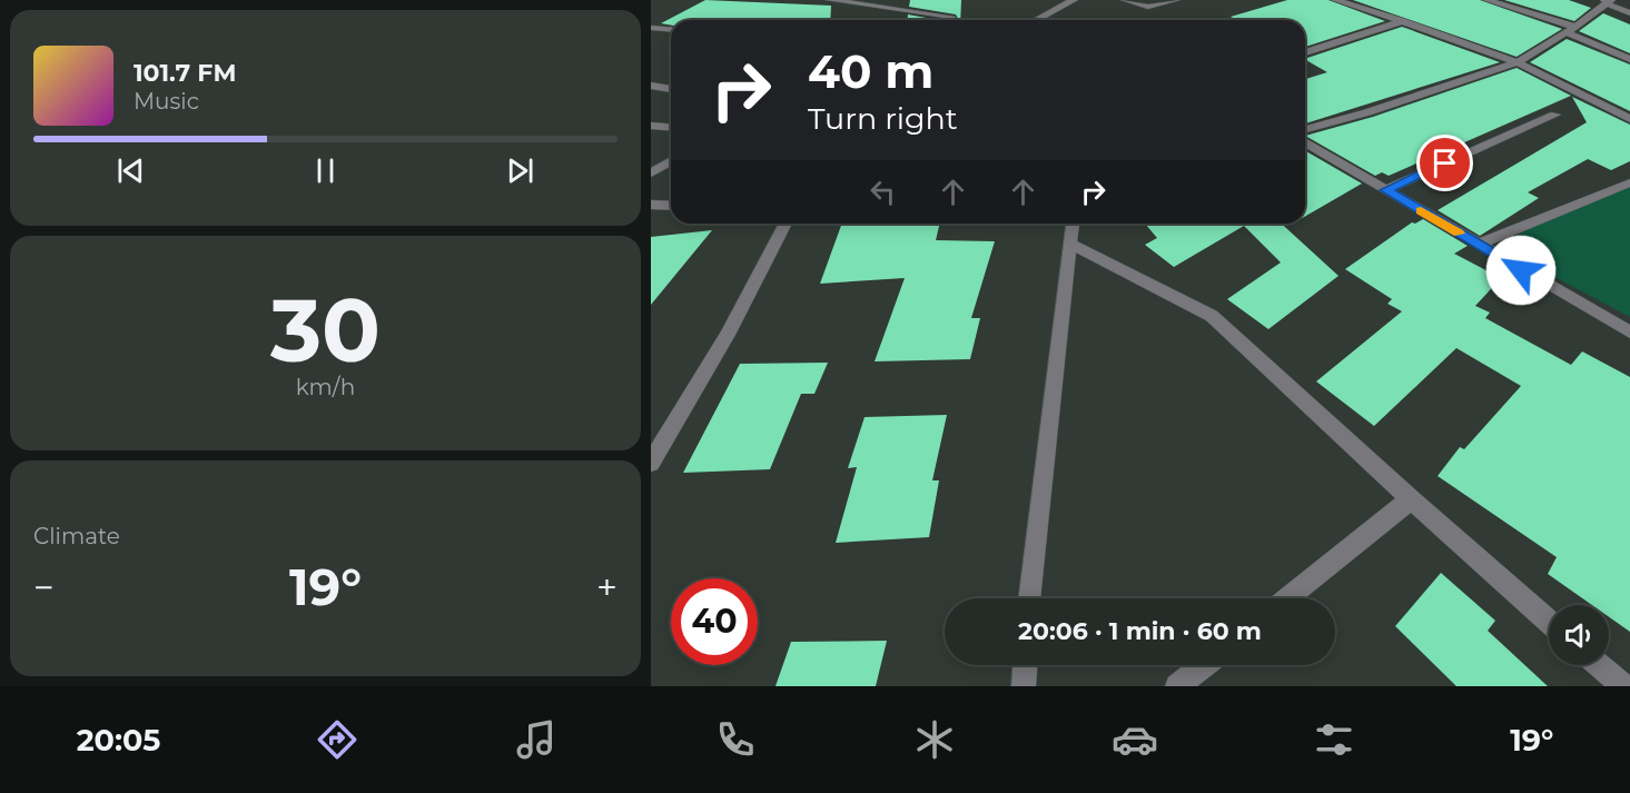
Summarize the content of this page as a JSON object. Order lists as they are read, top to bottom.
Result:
{
  "page": {
    "turn": ["40 m", "Turn right"],
    "song": ["101.7 FM", "Music"],
    "tile": [
      ["30", "km/h"],
      "Climate"
    ],
    "heat": ["−", "19°", "+"],
    "limit": "40",
    "trip": "20:06 · 1 min · 60 m",
    "tabs": ["20:05", "19°"]
  }
}
